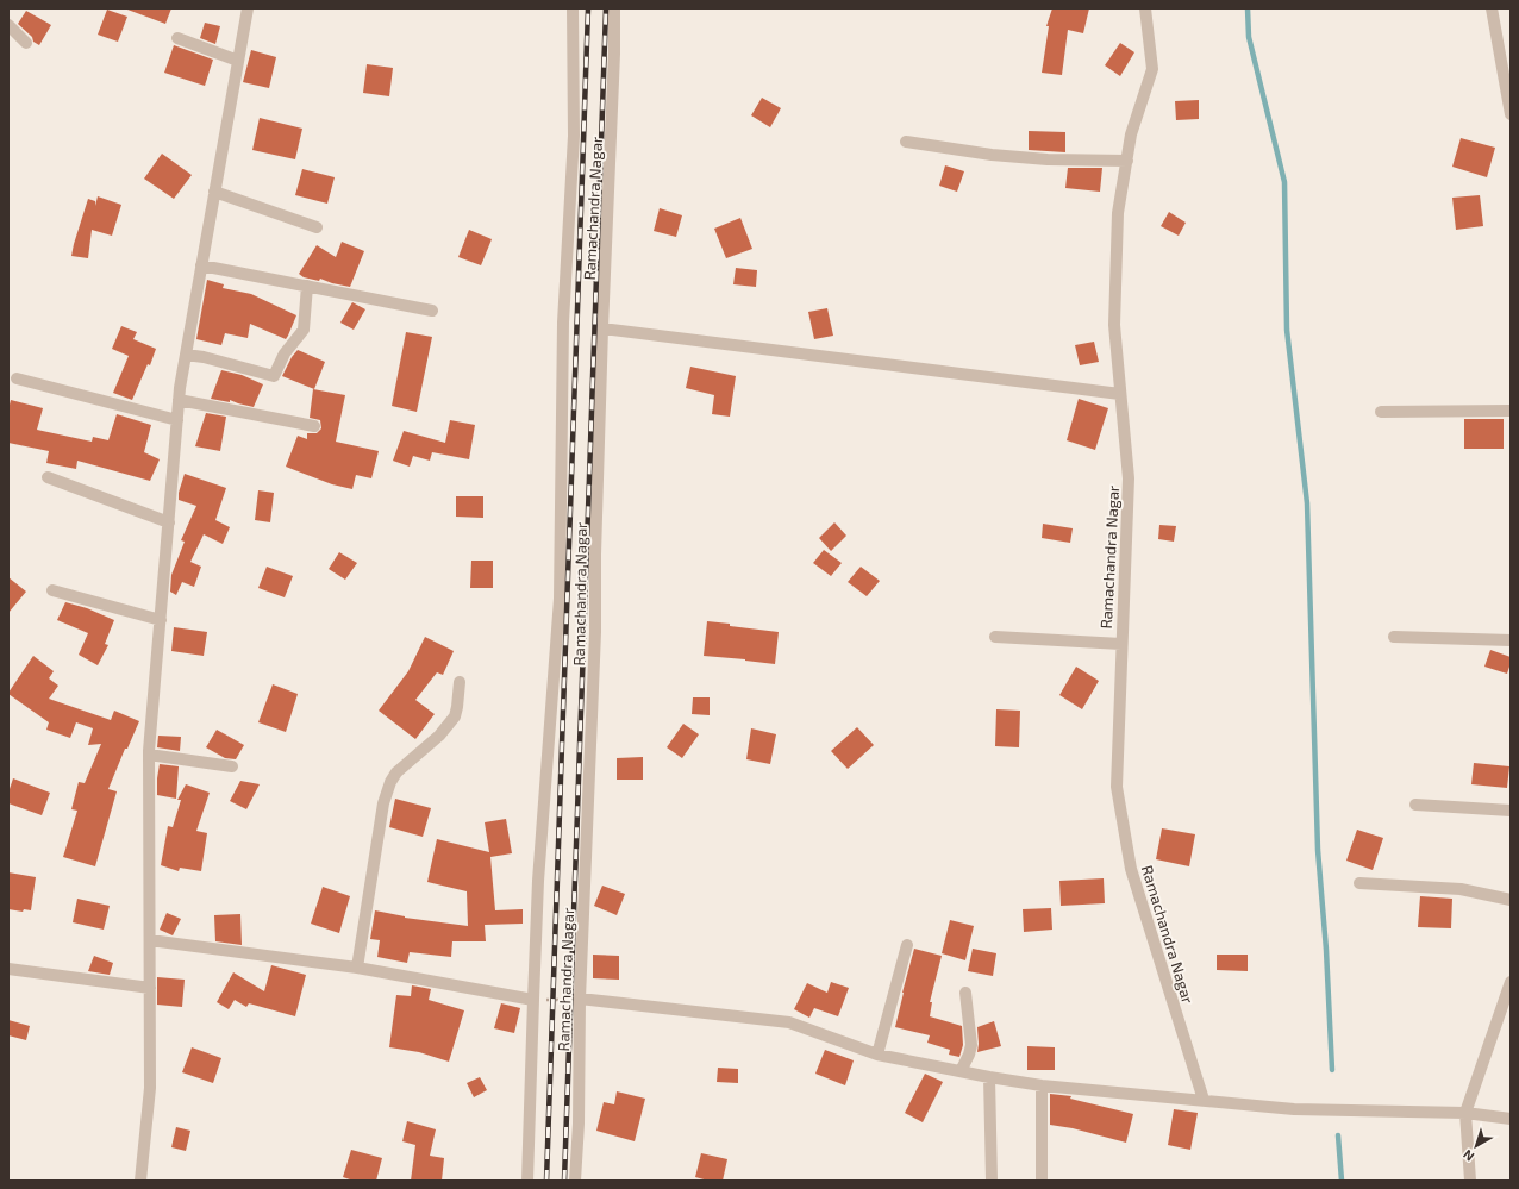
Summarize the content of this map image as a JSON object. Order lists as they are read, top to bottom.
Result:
{
  "streets": {
    "street": ["Ramachandra Nagar"]
  },
  "north": "bottom left"
}
